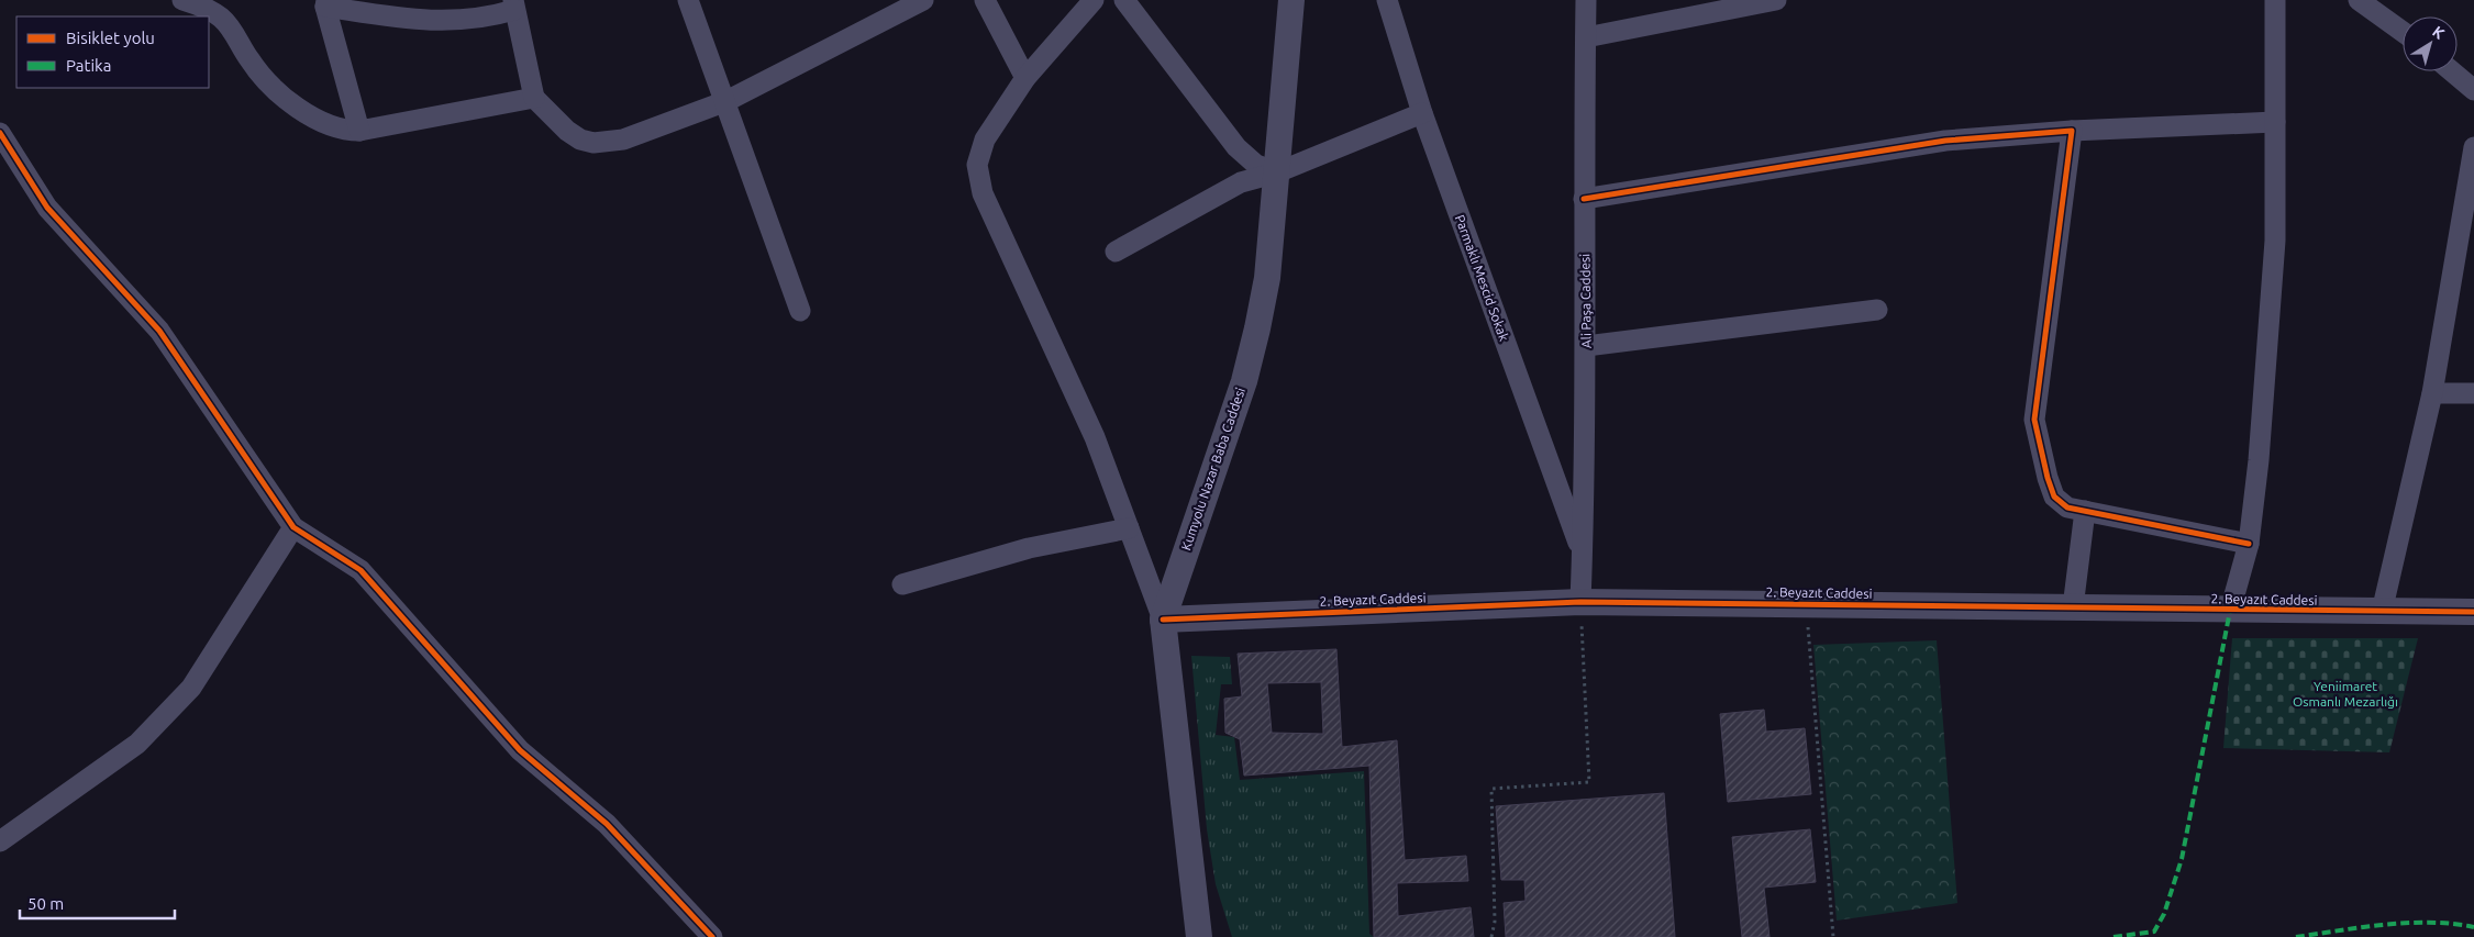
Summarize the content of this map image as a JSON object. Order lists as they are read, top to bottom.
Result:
{
  "streets": {
    "street": [
      "Parmaklı Mescid Sokak",
      "Ali Paşa Caddesi",
      "Kumyolu Nazar Baba Caddesi",
      "2. Beyazıt Caddesi"
    ]
  },
  "crossings": [
    ["Parmaklı Mescid Sokak", "Ali Paşa Caddesi"],
    ["Ali Paşa Caddesi", "2. Beyazıt Caddesi"],
    ["Kumyolu Nazar Baba Caddesi", "2. Beyazıt Caddesi"]
  ],
  "parks": ["Yeniimaret Osmanlı Mezarlığı"],
  "legend": ["Bisiklet yolu", "Patika"],
  "scale_bar": "50 m",
  "north": "top right"
}
